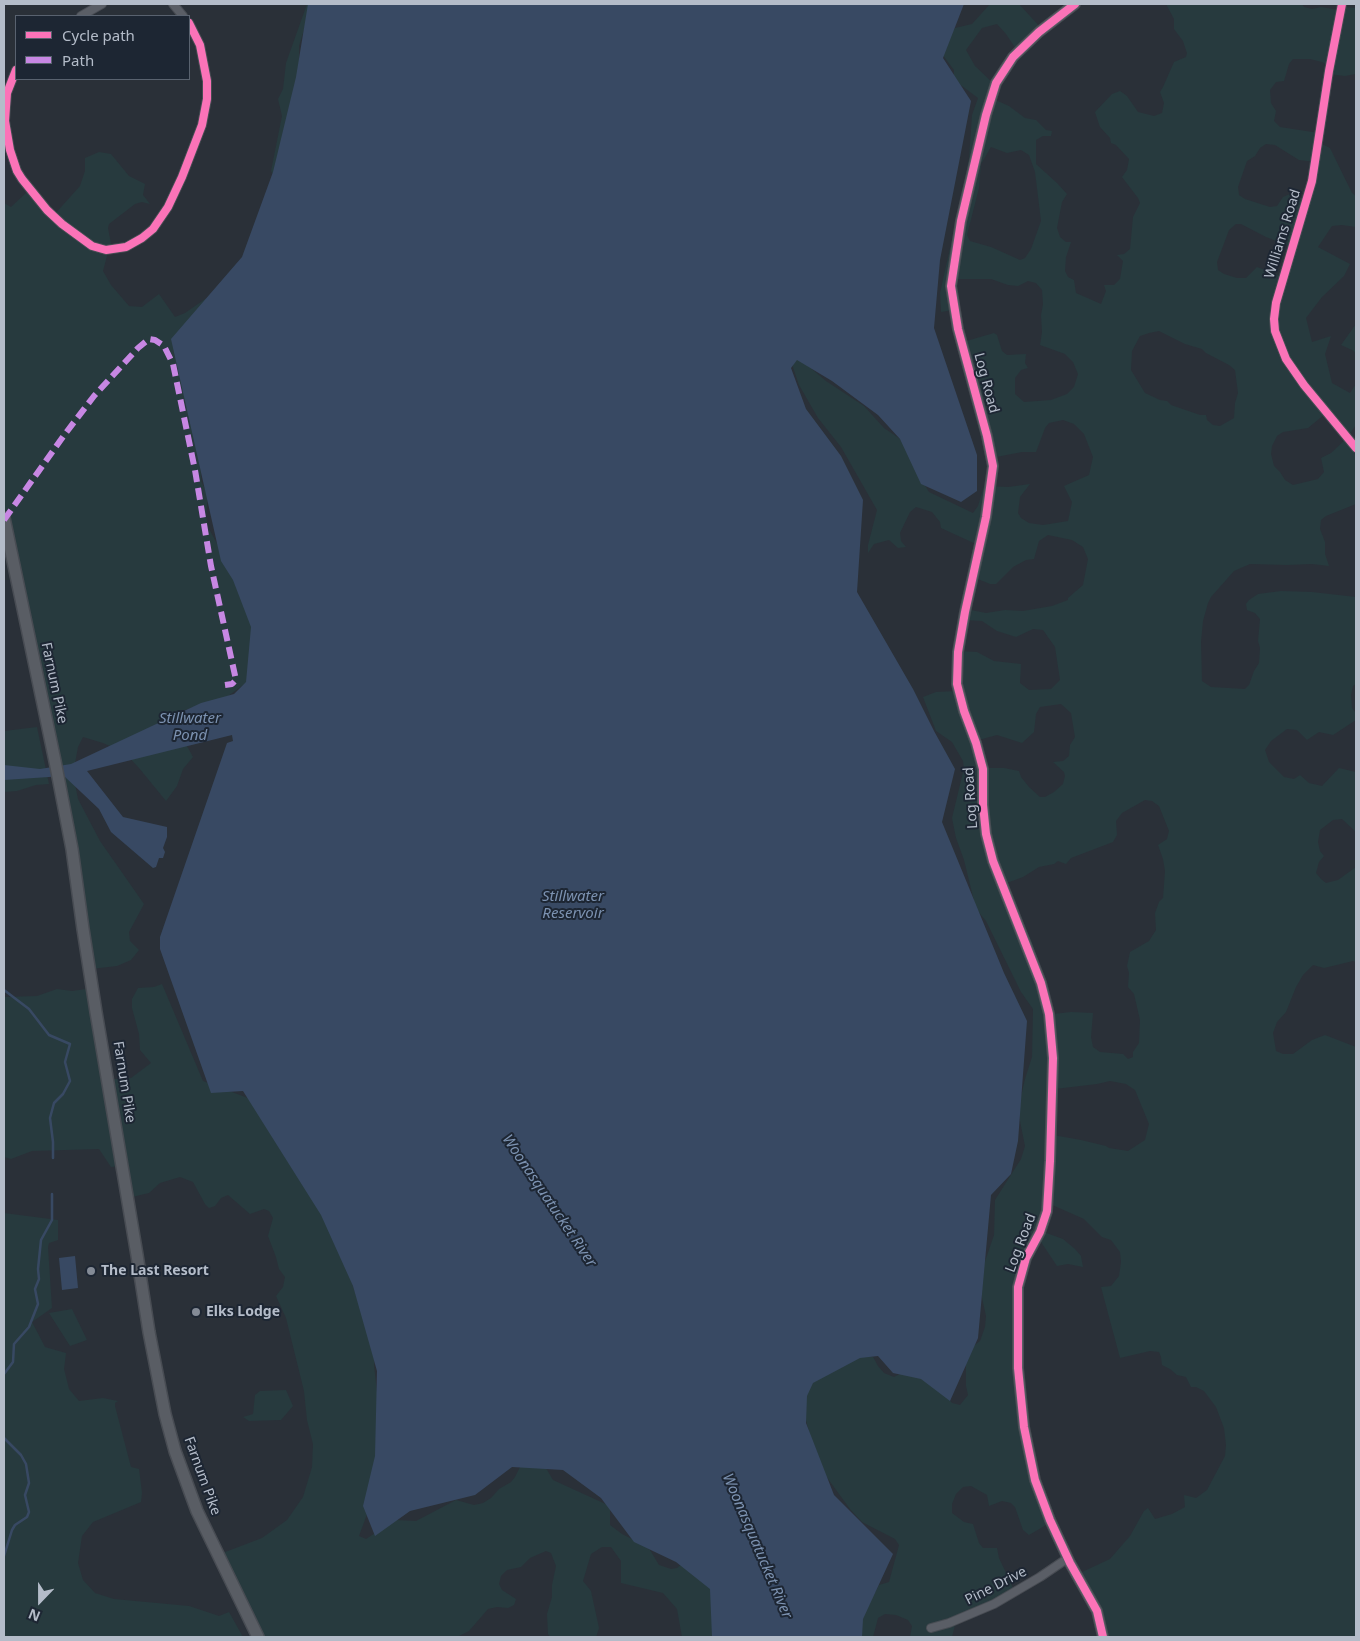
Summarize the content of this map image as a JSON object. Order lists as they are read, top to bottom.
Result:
{
  "streets": {
    "main road": ["Farnum Pike"],
    "street": ["Williams Road", "Log Road", "Pine Drive"]
  },
  "crossings": [
    ["Log Road", "Pine Drive"]
  ],
  "water": ["Stillwater Pond", "Stillwater Reservoir", "Woonasquatucket River"],
  "places": ["The Last Resort", "Elks Lodge"],
  "legend": ["Cycle path", "Path"],
  "north": "bottom"
}
